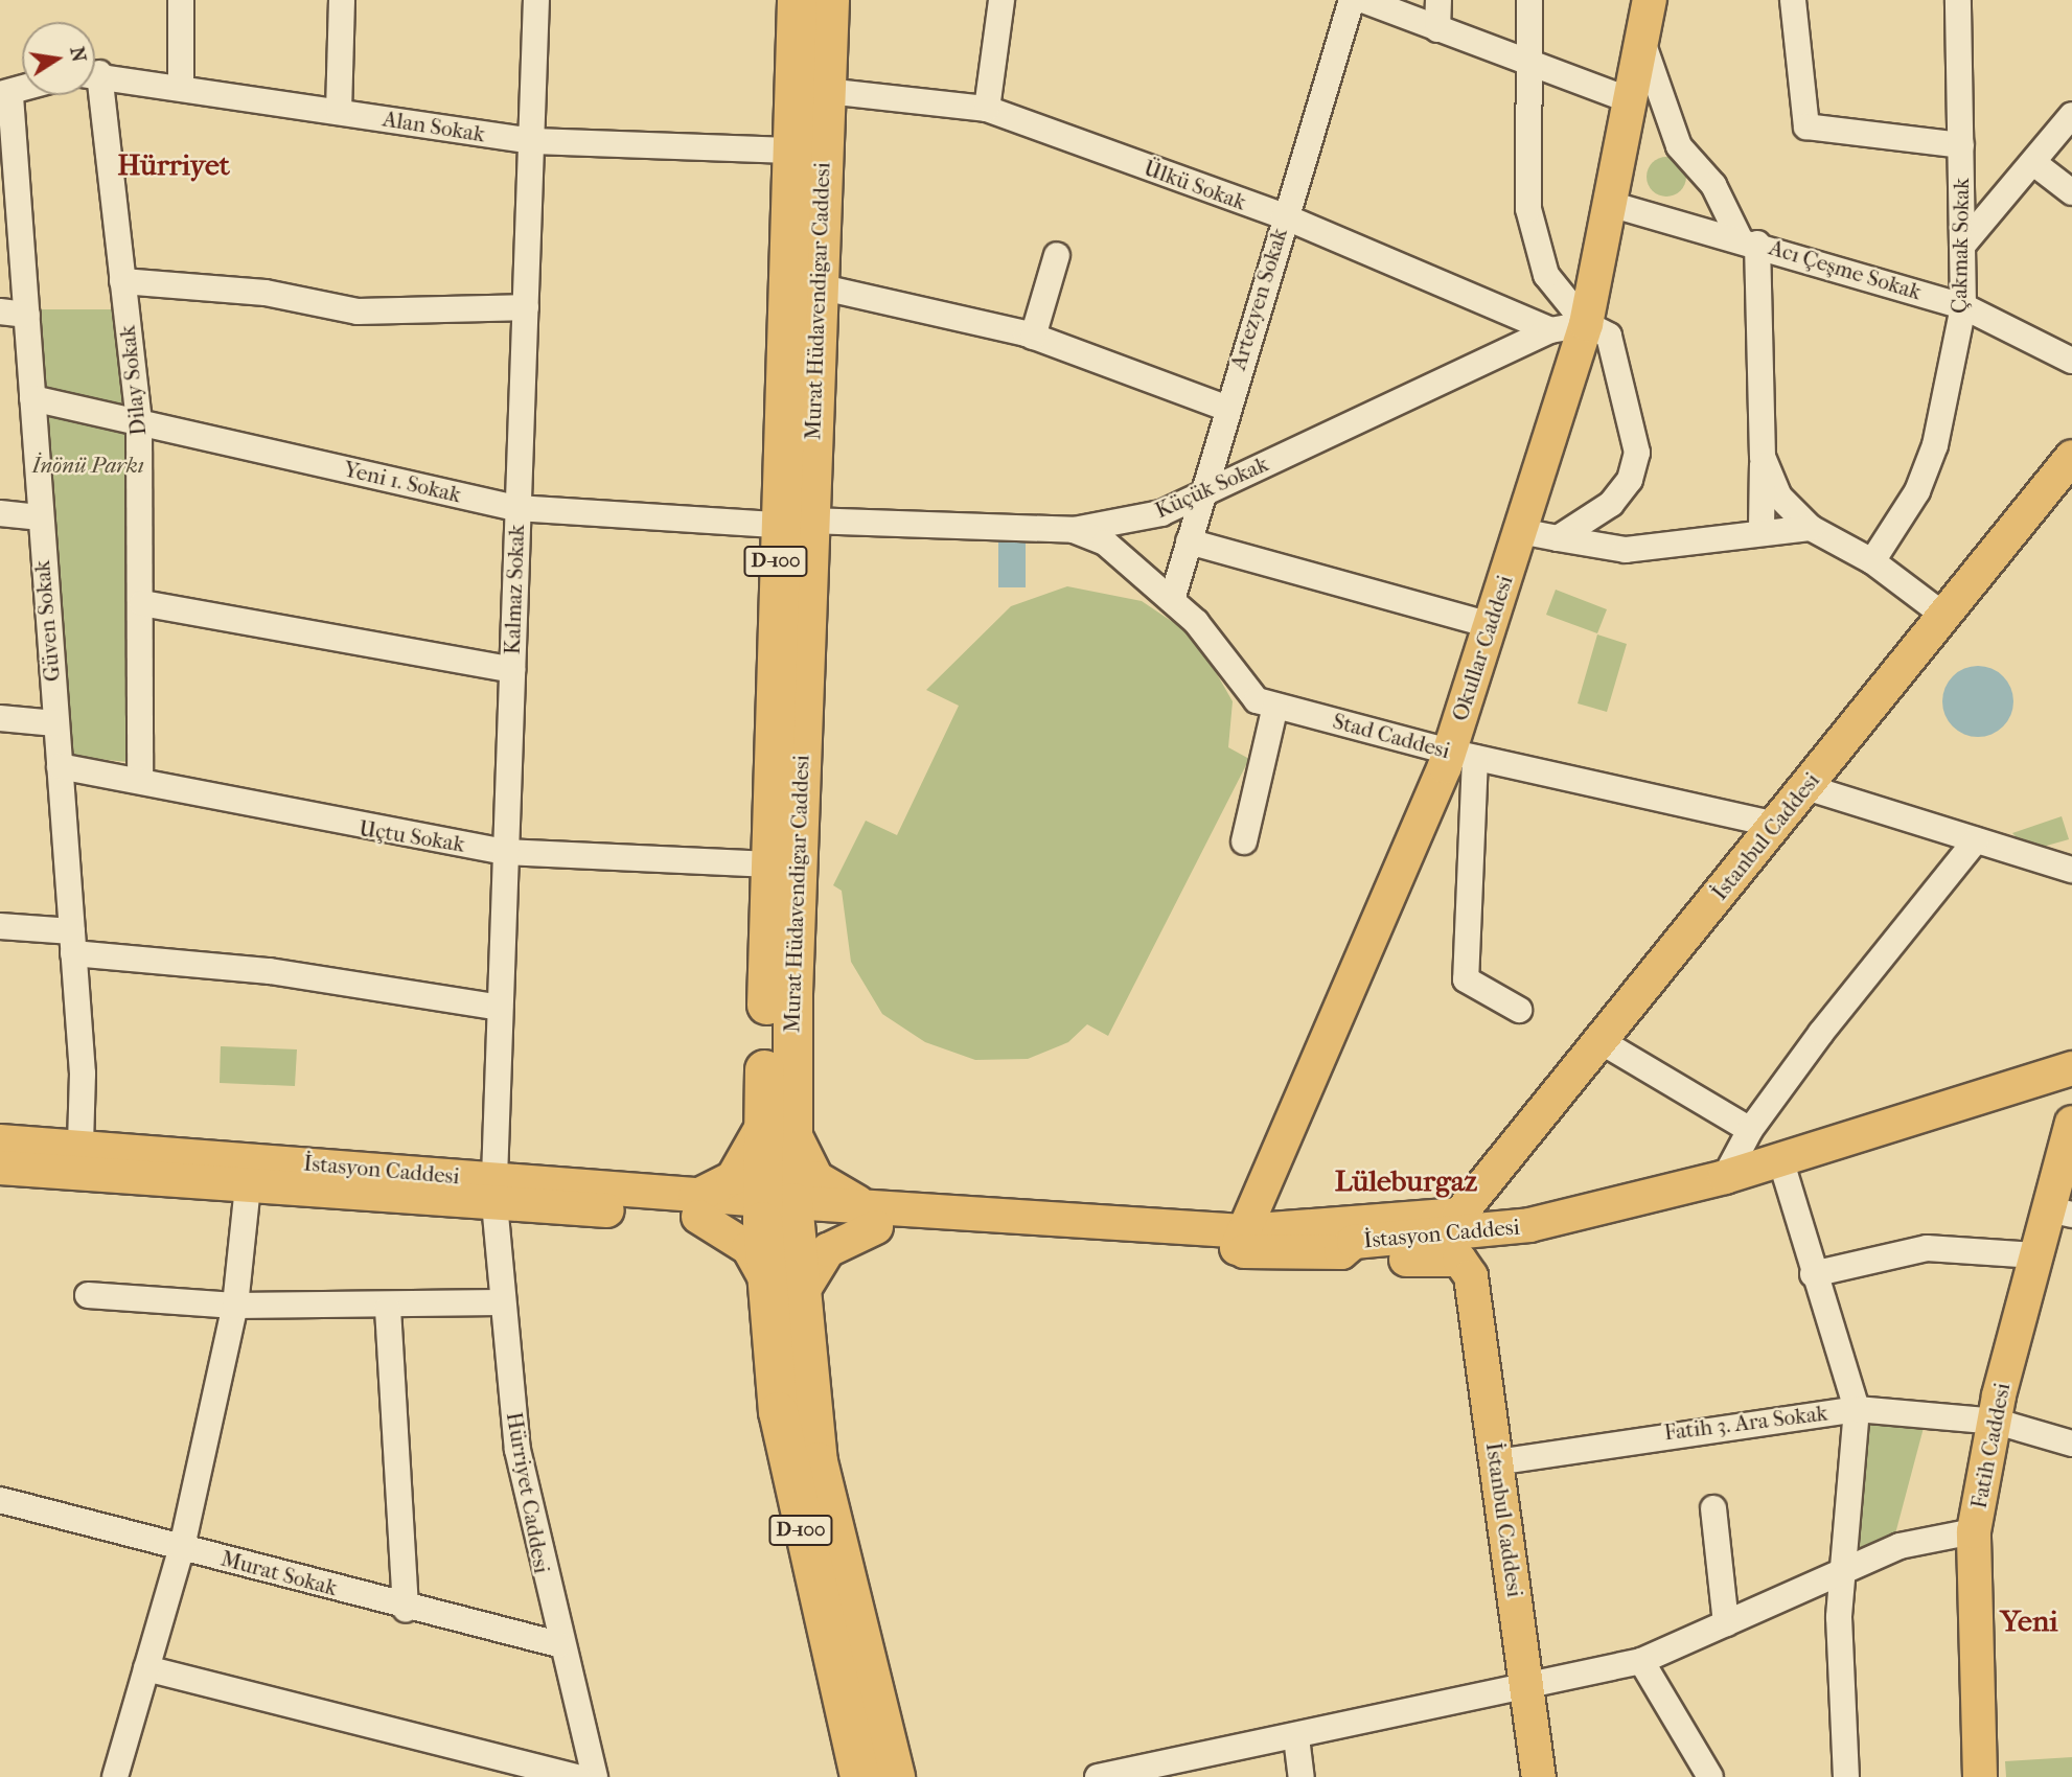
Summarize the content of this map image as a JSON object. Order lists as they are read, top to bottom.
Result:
{
  "streets": {
    "highway": ["Murat Hüdavendigar Caddesi", "D-100"],
    "main road": [
      "Okullar Caddesi",
      "İstanbul Caddesi",
      "İstasyon Caddesi",
      "Fatih Caddesi"
    ],
    "street": [
      "Alan Sokak",
      "Ülkü Sokak",
      "Çakmak Sokak",
      "Acı Çeşme Sokak",
      "Artezyen Sokak",
      "Dilay Sokak",
      "Yeni 1. Sokak",
      "Küçük Sokak",
      "Kalmaz Sokak",
      "Güven Sokak",
      "Stad Caddesi",
      "Uçtu Sokak",
      "Fatih 3. Ara Sokak",
      "Hürriyet Caddesi",
      "Murat Sokak"
    ]
  },
  "crossings": [
    ["Alan Sokak", "Murat Hüdavendigar Caddesi"],
    ["Alan Sokak", "Kalmaz Sokak"],
    ["Ülkü Sokak", "Artezyen Sokak"],
    ["Ülkü Sokak", "Murat Hüdavendigar Caddesi"],
    ["Ülkü Sokak", "Küçük Sokak"],
    ["Çakmak Sokak", "Acı Çeşme Sokak"],
    ["Acı Çeşme Sokak", "Okullar Caddesi"],
    ["Artezyen Sokak", "Küçük Sokak"],
    ["Artezyen Sokak", "Stad Caddesi"],
    ["Murat Hüdavendigar Caddesi", "Yeni 1. Sokak"],
    ["Murat Hüdavendigar Caddesi", "Küçük Sokak"],
    ["Murat Hüdavendigar Caddesi", "Uçtu Sokak"],
    ["Murat Hüdavendigar Caddesi", "İstasyon Caddesi"],
    ["Dilay Sokak", "Yeni 1. Sokak"],
    ["Dilay Sokak", "Uçtu Sokak"],
    ["Yeni 1. Sokak", "Küçük Sokak"],
    ["Yeni 1. Sokak", "Kalmaz Sokak"],
    ["Yeni 1. Sokak", "Güven Sokak"],
    ["Küçük Sokak", "Okullar Caddesi"],
    ["Küçük Sokak", "Stad Caddesi"],
    ["Kalmaz Sokak", "Uçtu Sokak"],
    ["Kalmaz Sokak", "İstasyon Caddesi"],
    ["Kalmaz Sokak", "Hürriyet Caddesi"],
    ["Güven Sokak", "Uçtu Sokak"],
    ["Güven Sokak", "İstasyon Caddesi"],
    ["Okullar Caddesi", "Stad Caddesi"],
    ["Okullar Caddesi", "İstasyon Caddesi"],
    ["Stad Caddesi", "İstanbul Caddesi"],
    ["İstanbul Caddesi", "İstasyon Caddesi"],
    ["İstanbul Caddesi", "Fatih 3. Ara Sokak"],
    ["İstasyon Caddesi", "Hürriyet Caddesi"],
    ["Fatih 3. Ara Sokak", "Fatih Caddesi"],
    ["Hürriyet Caddesi", "Murat Sokak"]
  ],
  "districts": ["Hürriyet", "Lüleburgaz", "Yeni"],
  "parks": ["İnönü Parkı"],
  "north": "right"
}
